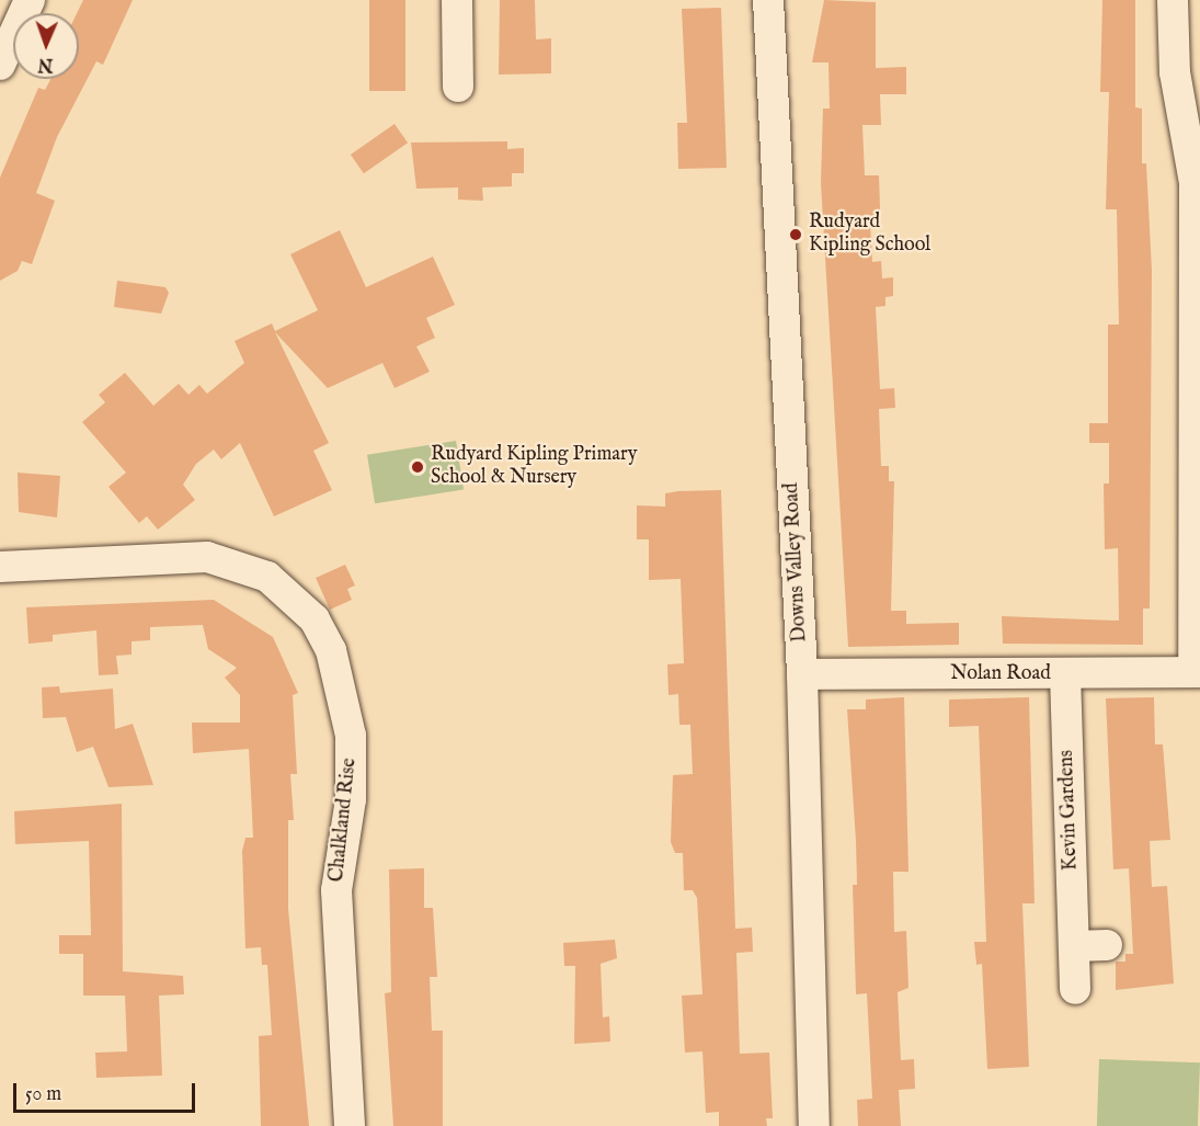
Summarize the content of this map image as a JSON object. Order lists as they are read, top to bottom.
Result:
{
  "streets": {
    "street": [
      "Downs Valley Road",
      "Nolan Road",
      "Kevin Gardens",
      "Chalkland Rise"
    ]
  },
  "crossings": [
    ["Downs Valley Road", "Nolan Road"],
    ["Nolan Road", "Kevin Gardens"]
  ],
  "places": ["Rudyard Kipling School", "Rudyard Kipling Primary School & Nursery"],
  "scale_bar": "50 m",
  "north": "bottom"
}
